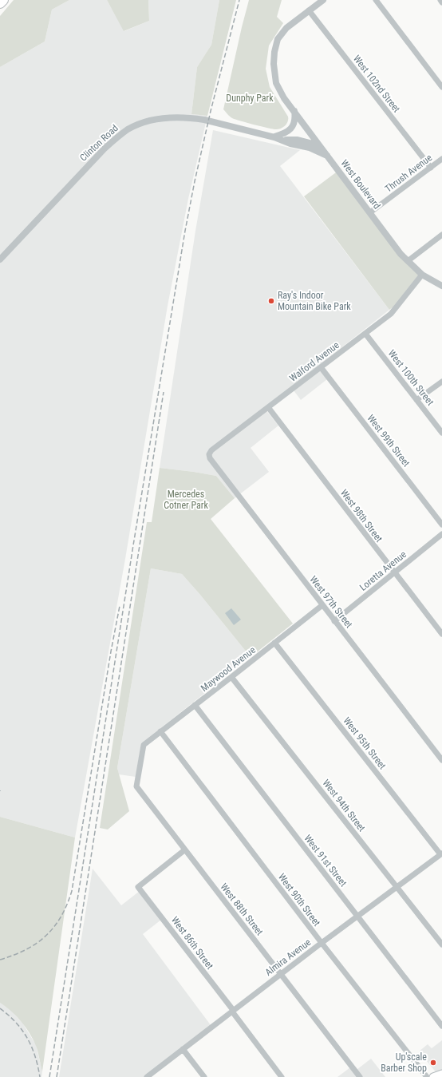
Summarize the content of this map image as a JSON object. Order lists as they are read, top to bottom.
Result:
{
  "streets": {
    "street": [
      "West 102nd Street",
      "Clinton Road",
      "Thrush Avenue",
      "West Boulevard",
      "Walford Avenue",
      "West 100th Street",
      "West 99th Street",
      "West 98th Street",
      "Loretta Avenue",
      "West 97th Street",
      "Maywood Avenue",
      "West 95th Street",
      "West 94th Street",
      "West 91st Street",
      "West 90th Street",
      "West 88th Street",
      "West 86th Street",
      "Almira Avenue"
    ]
  },
  "crossings": [
    ["West 102nd Street", "Thrush Avenue"],
    ["West 102nd Street", "West Boulevard"],
    ["Clinton Road", "West Boulevard"],
    ["Thrush Avenue", "West Boulevard"],
    ["West Boulevard", "Walford Avenue"],
    ["Walford Avenue", "West 100th Street"],
    ["Walford Avenue", "West 99th Street"],
    ["Walford Avenue", "West 98th Street"],
    ["Walford Avenue", "West 97th Street"],
    ["West 98th Street", "Loretta Avenue"],
    ["Loretta Avenue", "West 97th Street"],
    ["West 97th Street", "Maywood Avenue"],
    ["Maywood Avenue", "West 95th Street"],
    ["Maywood Avenue", "West 94th Street"],
    ["Maywood Avenue", "West 91st Street"],
    ["Maywood Avenue", "West 90th Street"],
    ["Maywood Avenue", "West 88th Street"],
    ["West 95th Street", "Almira Avenue"],
    ["West 94th Street", "Almira Avenue"],
    ["West 91st Street", "Almira Avenue"],
    ["West 90th Street", "Almira Avenue"],
    ["West 88th Street", "West 86th Street"],
    ["West 88th Street", "Almira Avenue"],
    ["West 86th Street", "Almira Avenue"]
  ],
  "parks": ["Dunphy Park", "Mercedes Cotner Park"],
  "places": ["Ray's Indoor Mountain Bike Park", "Up'scale Barber Shop"]
}
